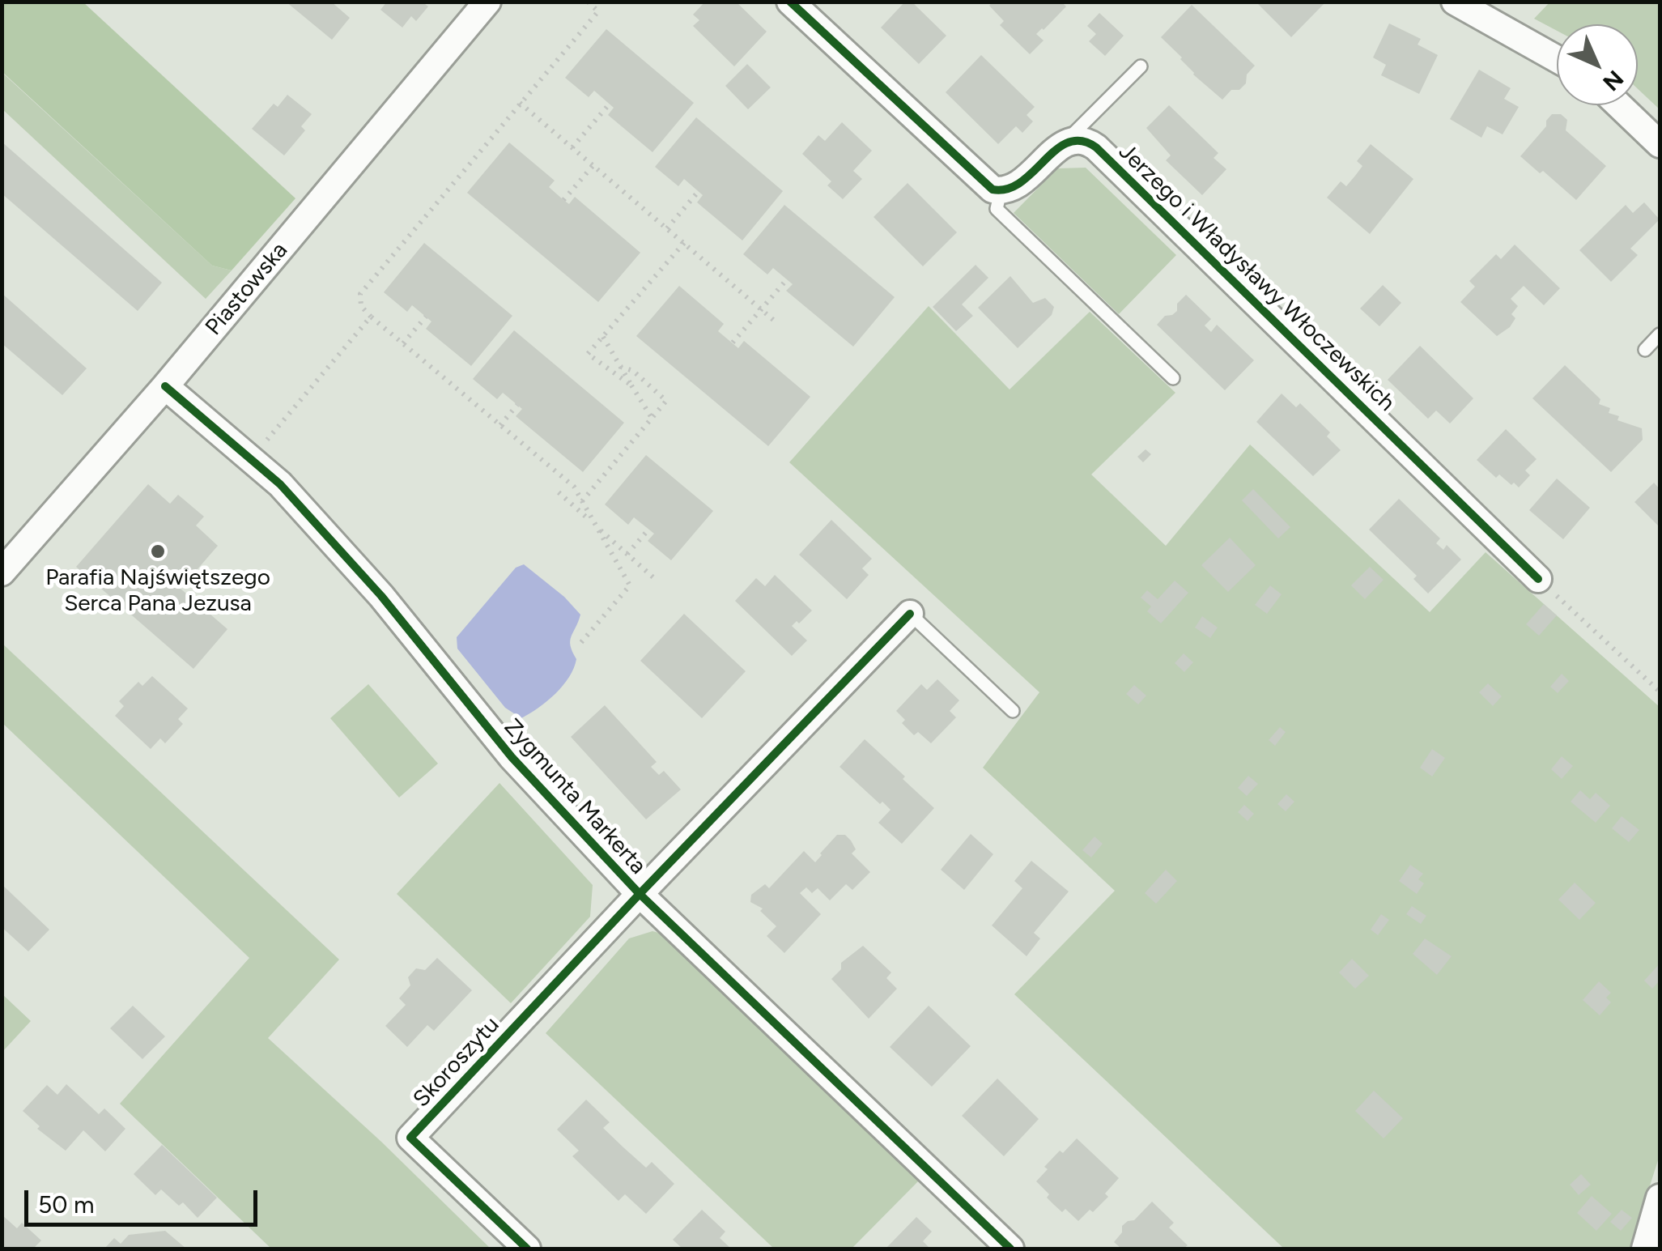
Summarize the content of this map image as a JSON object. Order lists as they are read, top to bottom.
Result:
{
  "streets": {
    "street": [
      "Jerzego i Władysławy Włoczewskich",
      "Piastowska",
      "Zygmunta Markerta",
      "Skoroszytu"
    ]
  },
  "crossings": [
    ["Piastowska", "Zygmunta Markerta"],
    ["Zygmunta Markerta", "Skoroszytu"]
  ],
  "places": ["Parafia Najświętszego Serca Pana Jezusa"],
  "scale_bar": "50 m",
  "north": "bottom right"
}
